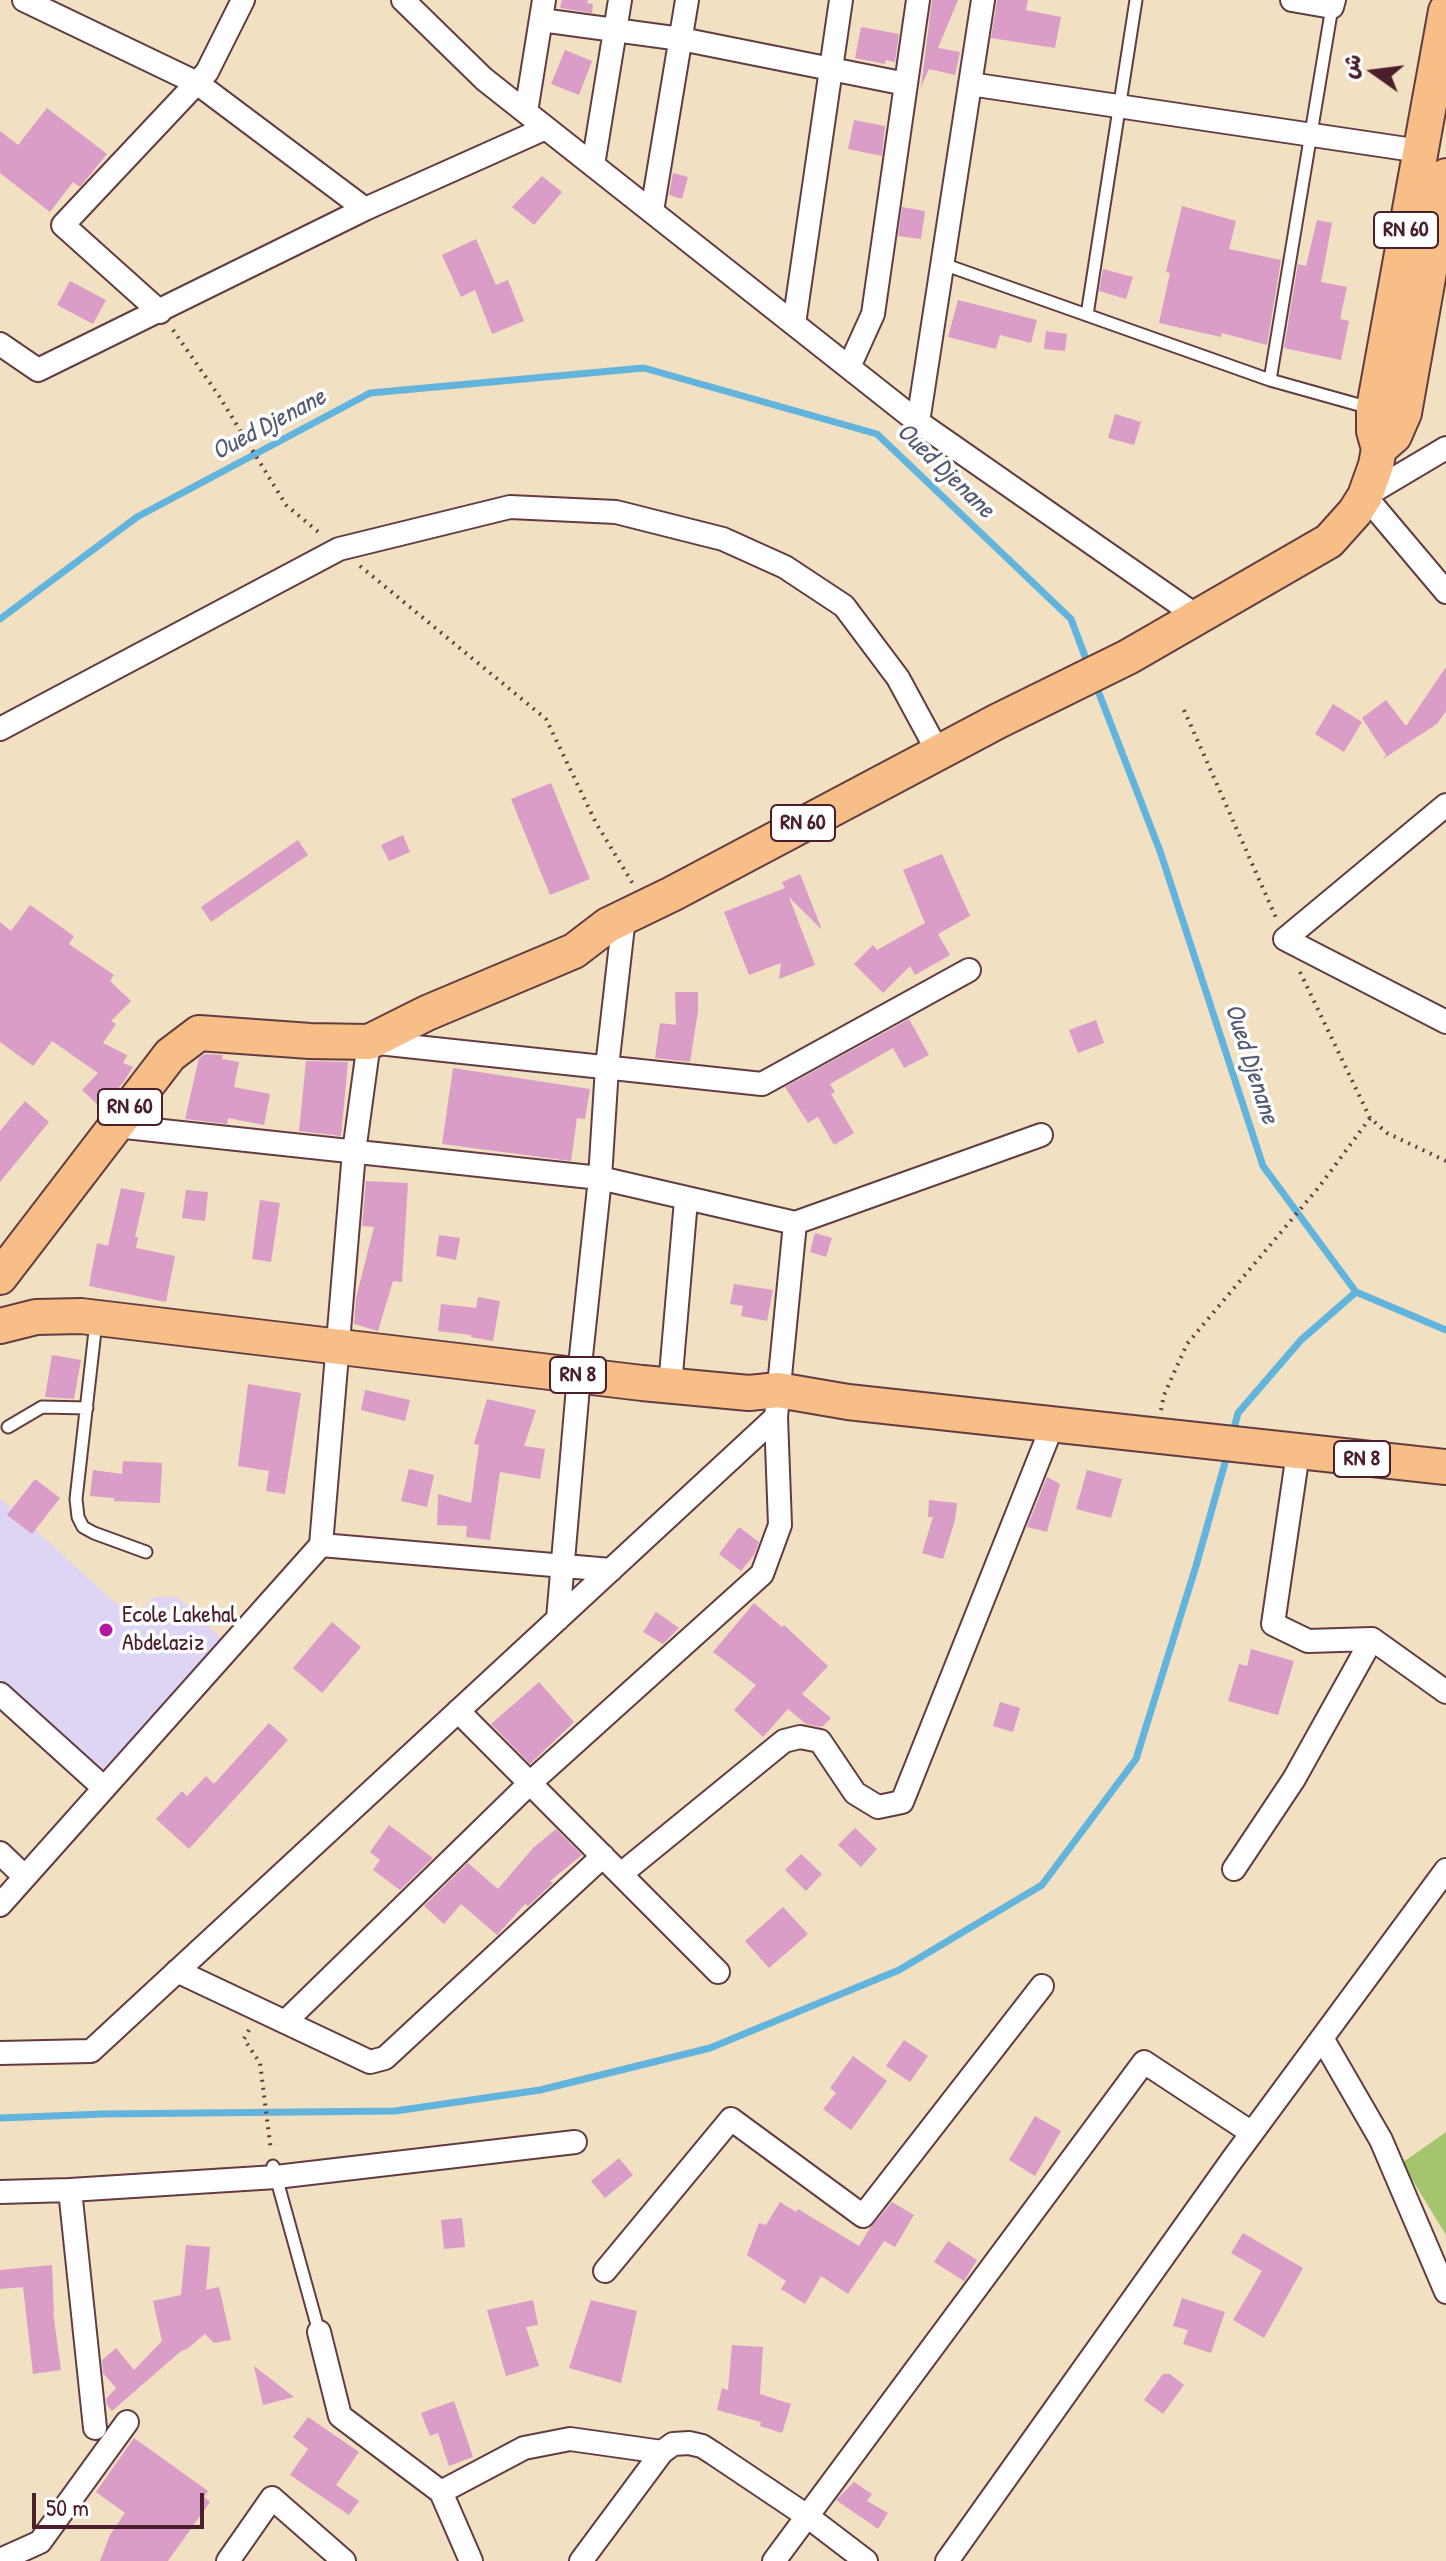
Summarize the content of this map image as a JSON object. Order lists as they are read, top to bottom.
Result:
{
  "streets": {
    "main road": ["RN 60", "RN 8"]
  },
  "water": ["Oued Djenane"],
  "places": ["Ecole Lakehal Abdelaziz"],
  "scale_bar": "50 m",
  "north": "left"
}
